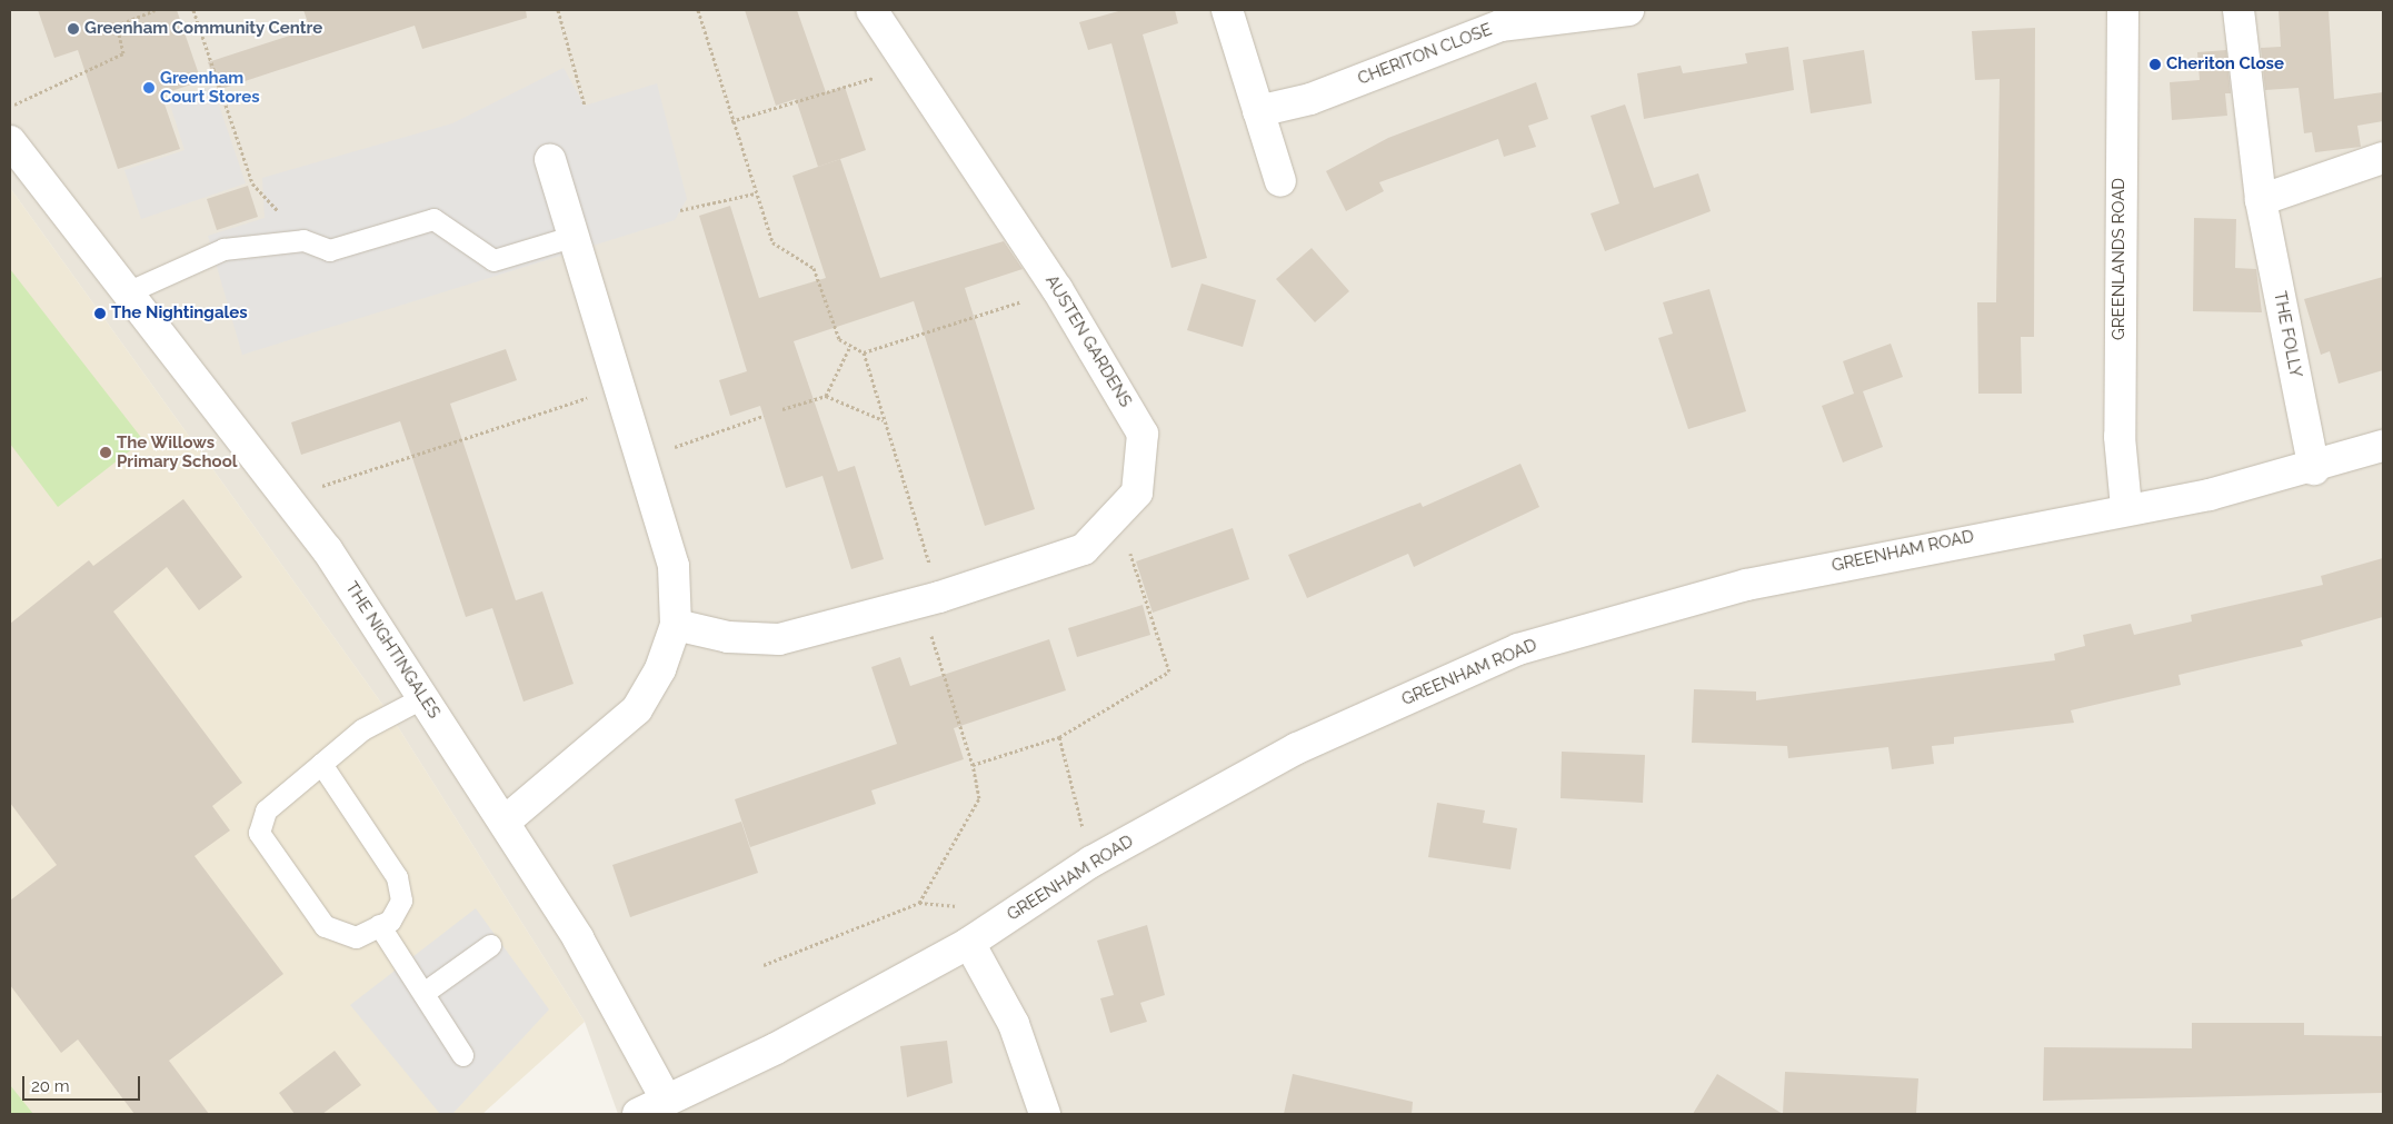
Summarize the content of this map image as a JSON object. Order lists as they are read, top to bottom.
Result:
{
  "streets": {
    "street": [
      "CHERITON CLOSE",
      "GREENLANDS ROAD",
      "THE FOLLY",
      "AUSTEN GARDENS",
      "GREENHAM ROAD",
      "THE NIGHTINGALES"
    ]
  },
  "crossings": [
    ["GREENLANDS ROAD", "GREENHAM ROAD"],
    ["THE FOLLY", "GREENHAM ROAD"],
    ["GREENHAM ROAD", "THE NIGHTINGALES"]
  ],
  "places": [
    "Greenham Community Centre",
    "Cheriton Close",
    "Greenham Court Stores",
    "The Nightingales",
    "The Willows Primary School"
  ],
  "scale_bar": "20 m"
}
